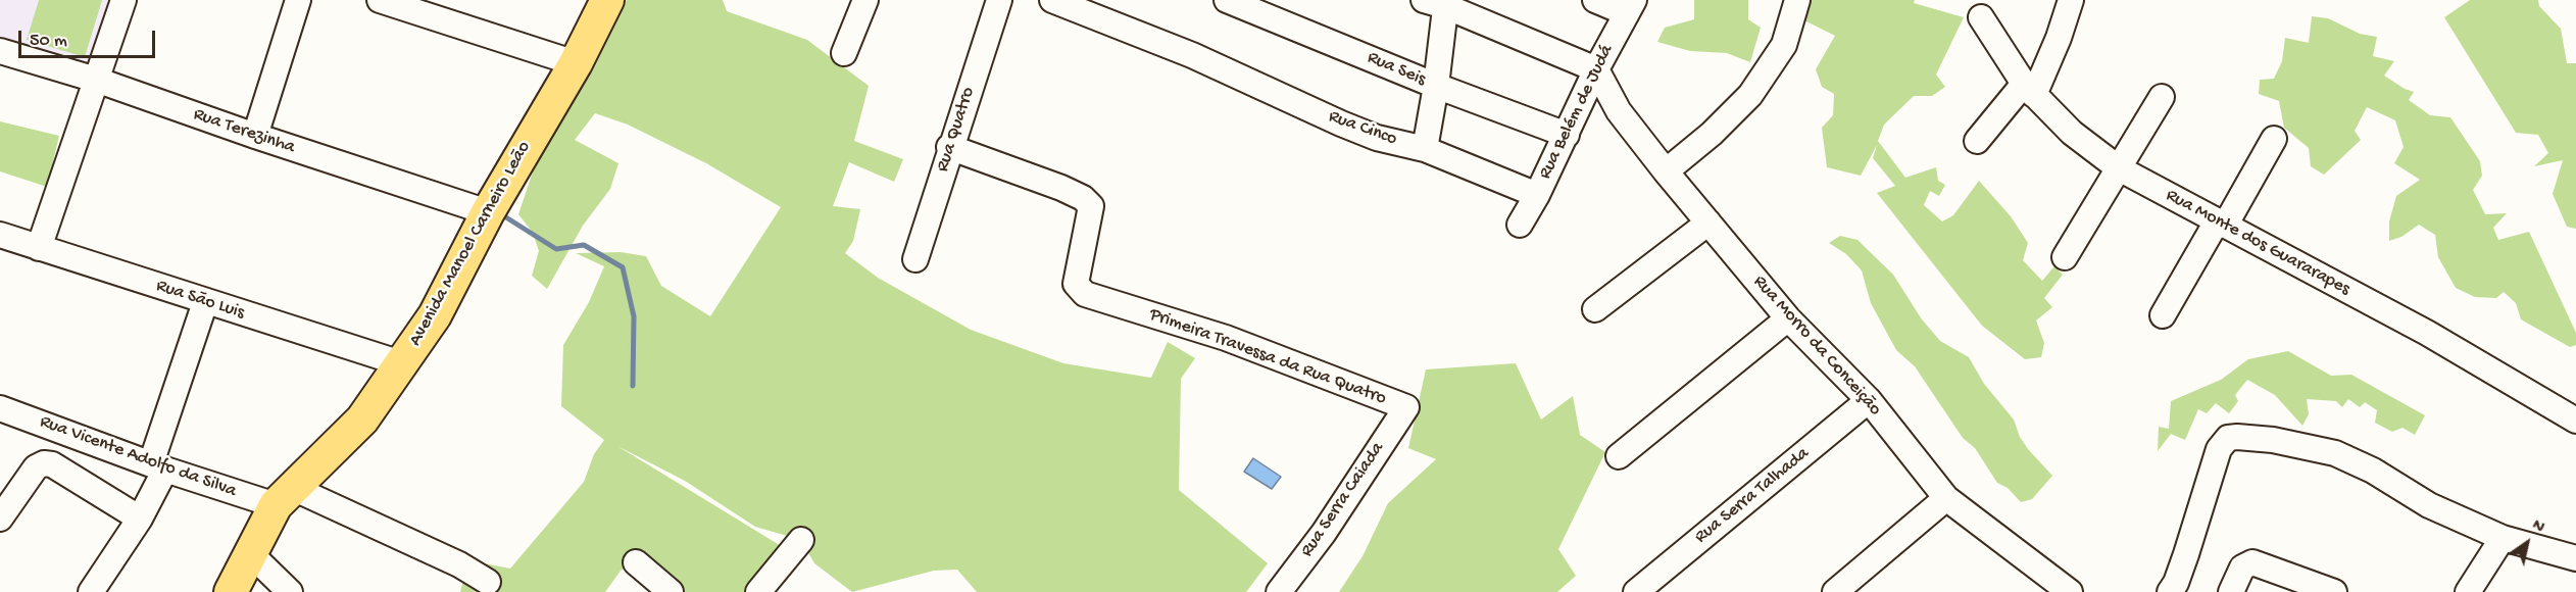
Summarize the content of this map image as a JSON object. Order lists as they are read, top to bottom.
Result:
{
  "streets": {
    "main road": ["Avenida Manoel Carneiro Leão"],
    "street": [
      "Rua Seis",
      "Rua Belém de Judá",
      "Rua Cinco",
      "Rua Quatro",
      "Rua Terezinha",
      "Rua Monte dos Guararapes",
      "Rua São Luis",
      "Rua Morro da Conceição",
      "Primeira Travessa da Rua Quatro",
      "Rua Vicente Adolfo da Silva",
      "Rua Serra Talhada",
      "Rua Serra Caiada"
    ]
  },
  "crossings": [
    ["Rua Seis", "Rua Belém de Judá"],
    ["Rua Belém de Judá", "Rua Cinco"],
    ["Rua Belém de Judá", "Rua Morro da Conceição"],
    ["Rua Quatro", "Primeira Travessa da Rua Quatro"],
    ["Rua Terezinha", "Avenida Manoel Carneiro Leão"],
    ["Avenida Manoel Carneiro Leão", "Rua São Luis"],
    ["Avenida Manoel Carneiro Leão", "Rua Vicente Adolfo da Silva"],
    ["Rua Morro da Conceição", "Rua Serra Talhada"],
    ["Primeira Travessa da Rua Quatro", "Rua Serra Caiada"]
  ],
  "scale_bar": "50 m",
  "north": "top right"
}
